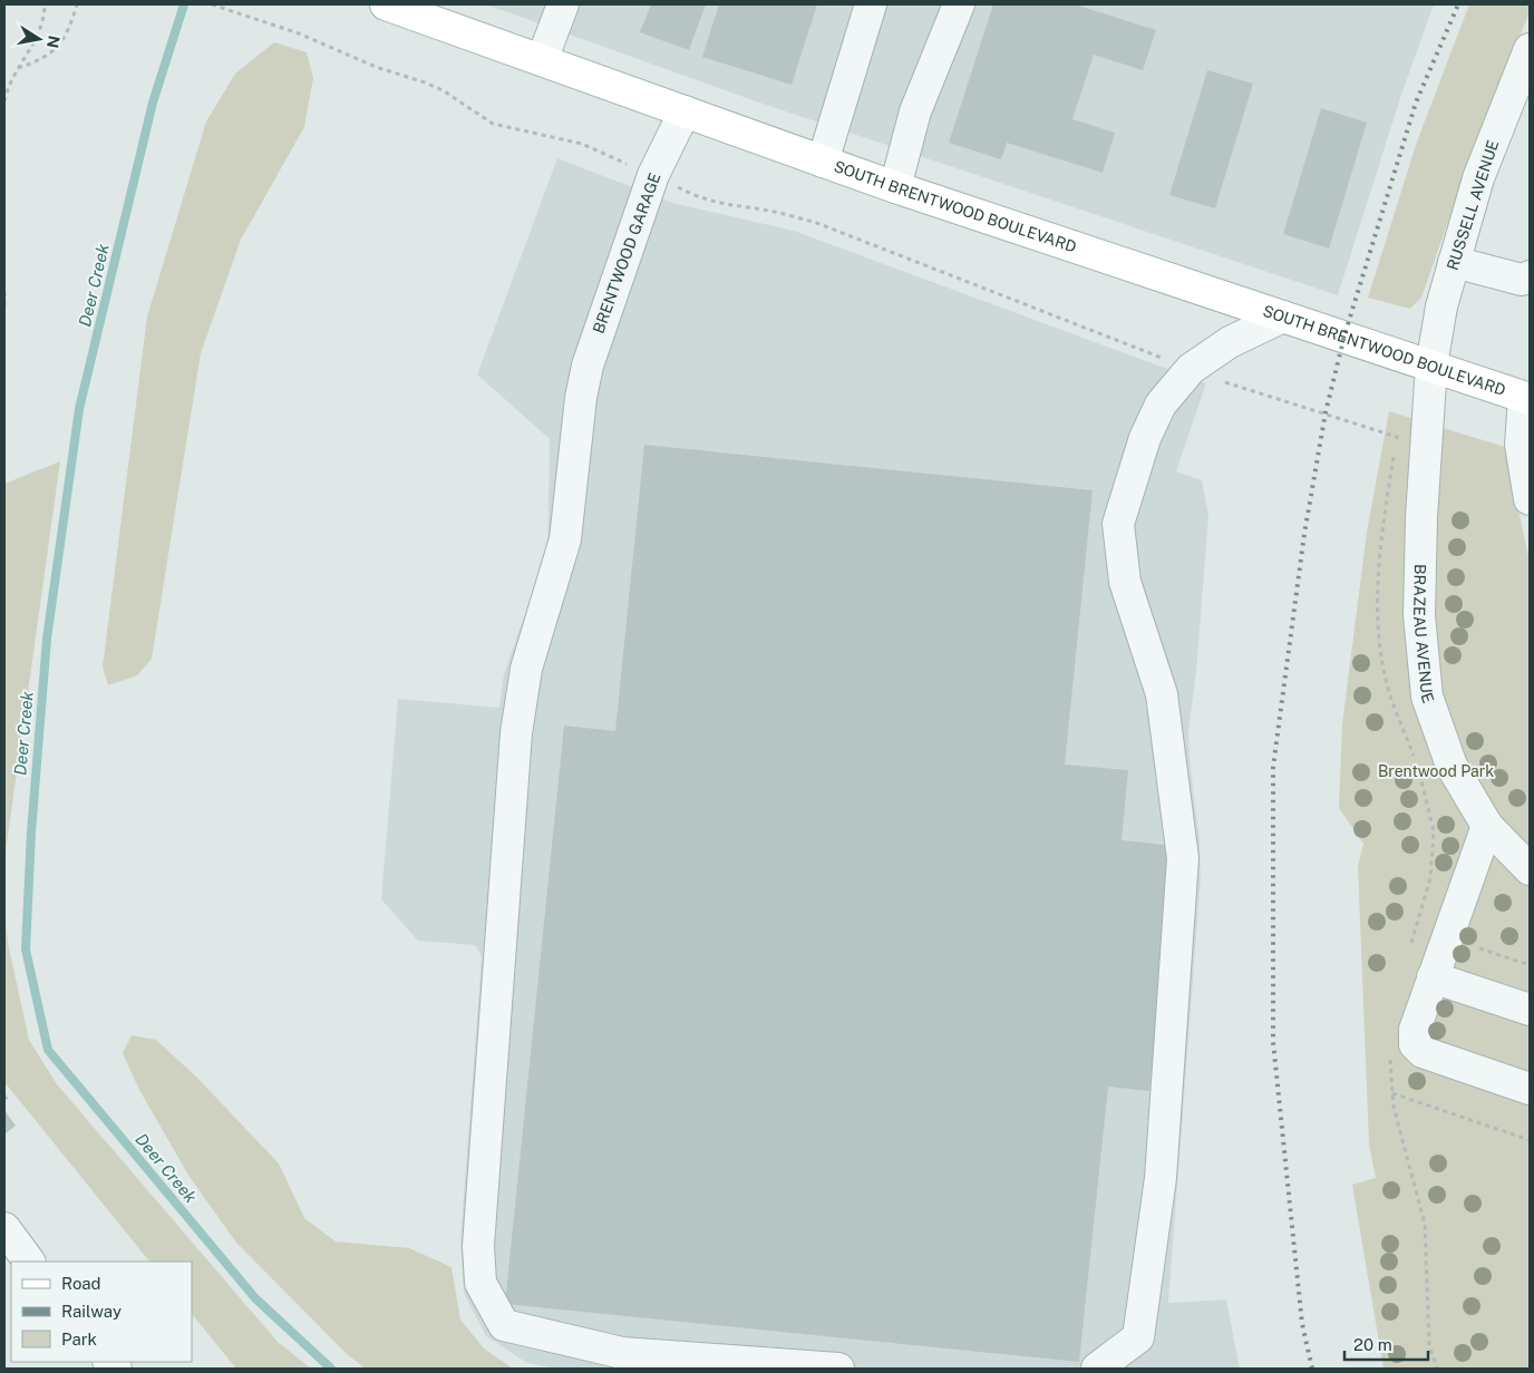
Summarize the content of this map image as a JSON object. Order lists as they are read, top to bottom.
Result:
{
  "streets": {
    "main road": ["SOUTH BRENTWOOD BOULEVARD"],
    "street": ["RUSSELL AVENUE", "BRENTWOOD GARAGE", "BRAZEAU AVENUE"]
  },
  "crossings": [
    ["RUSSELL AVENUE", "SOUTH BRENTWOOD BOULEVARD"],
    ["RUSSELL AVENUE", "BRAZEAU AVENUE"],
    ["SOUTH BRENTWOOD BOULEVARD", "BRENTWOOD GARAGE"],
    ["SOUTH BRENTWOOD BOULEVARD", "BRAZEAU AVENUE"]
  ],
  "water": ["Deer Creek"],
  "parks": ["Brentwood Park"],
  "legend": ["Road", "Railway", "Park"],
  "scale_bar": "20 m",
  "north": "right"
}
